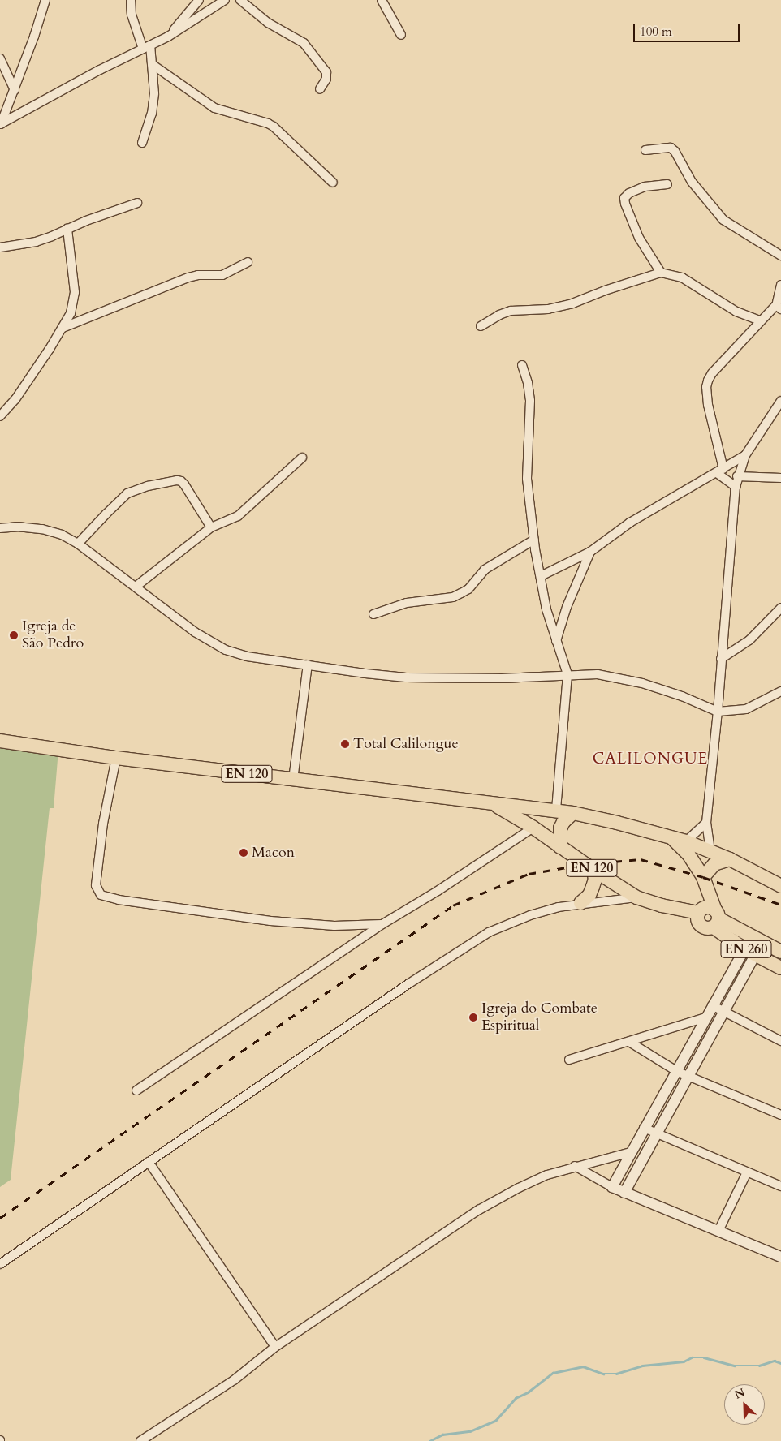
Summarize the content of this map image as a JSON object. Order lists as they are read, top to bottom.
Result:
{
  "streets": {
    "main road": ["EN 120", "EN 260"]
  },
  "crossings": [
    ["EN 120", "EN 260"]
  ],
  "districts": ["CALILONGUE"],
  "places": [
    "Igreja de São Pedro",
    "Total Calilongue",
    "Macon",
    "Igreja do Combate Espiritual"
  ],
  "scale_bar": "100 m",
  "north": "top left"
}
